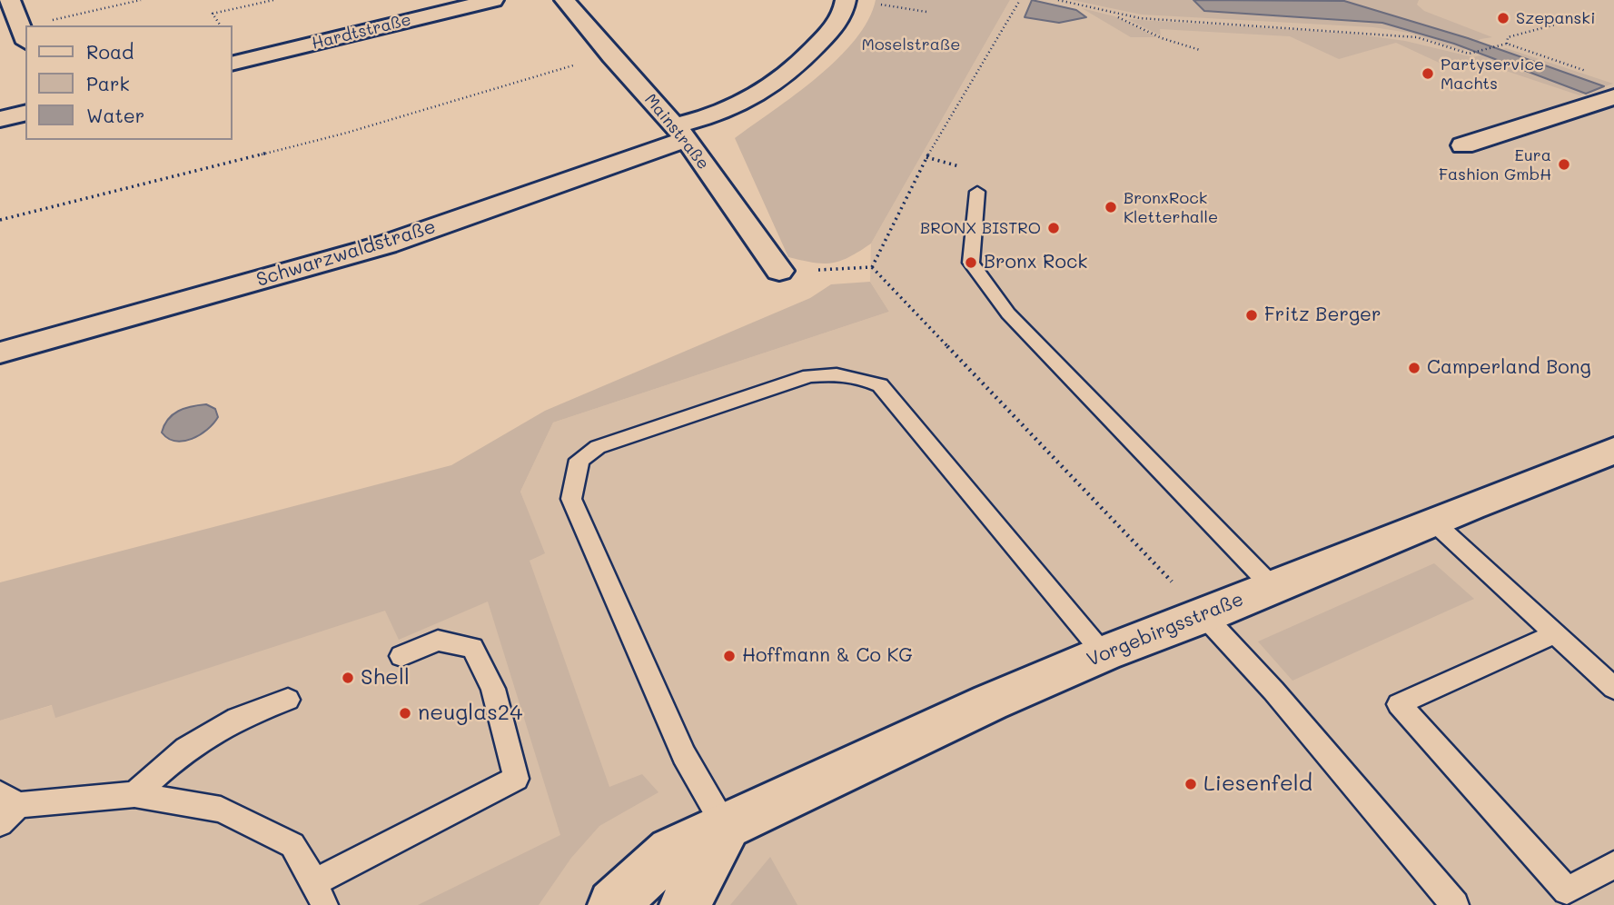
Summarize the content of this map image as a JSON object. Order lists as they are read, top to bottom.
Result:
{
  "streets": {
    "street": [
      "Hardtstraße",
      "Mainstraße",
      "Schwarzwaldstraße",
      "Vorgebirgsstraße"
    ]
  },
  "crossings": [
    ["Mainstraße", "Schwarzwaldstraße"]
  ],
  "parks": ["Moselstraße"],
  "places": [
    "Szepanski",
    "Partyservice Machts",
    "Eura Fashion GmbH",
    "BronxRock Kletterhalle",
    "BRONX BISTRO",
    "Bronx Rock",
    "Fritz Berger",
    "Camperland Bong",
    "Hoffmann & Co KG",
    "Shell",
    "neuglas24",
    "Liesenfeld"
  ],
  "legend": ["Road", "Park", "Water"]
}
